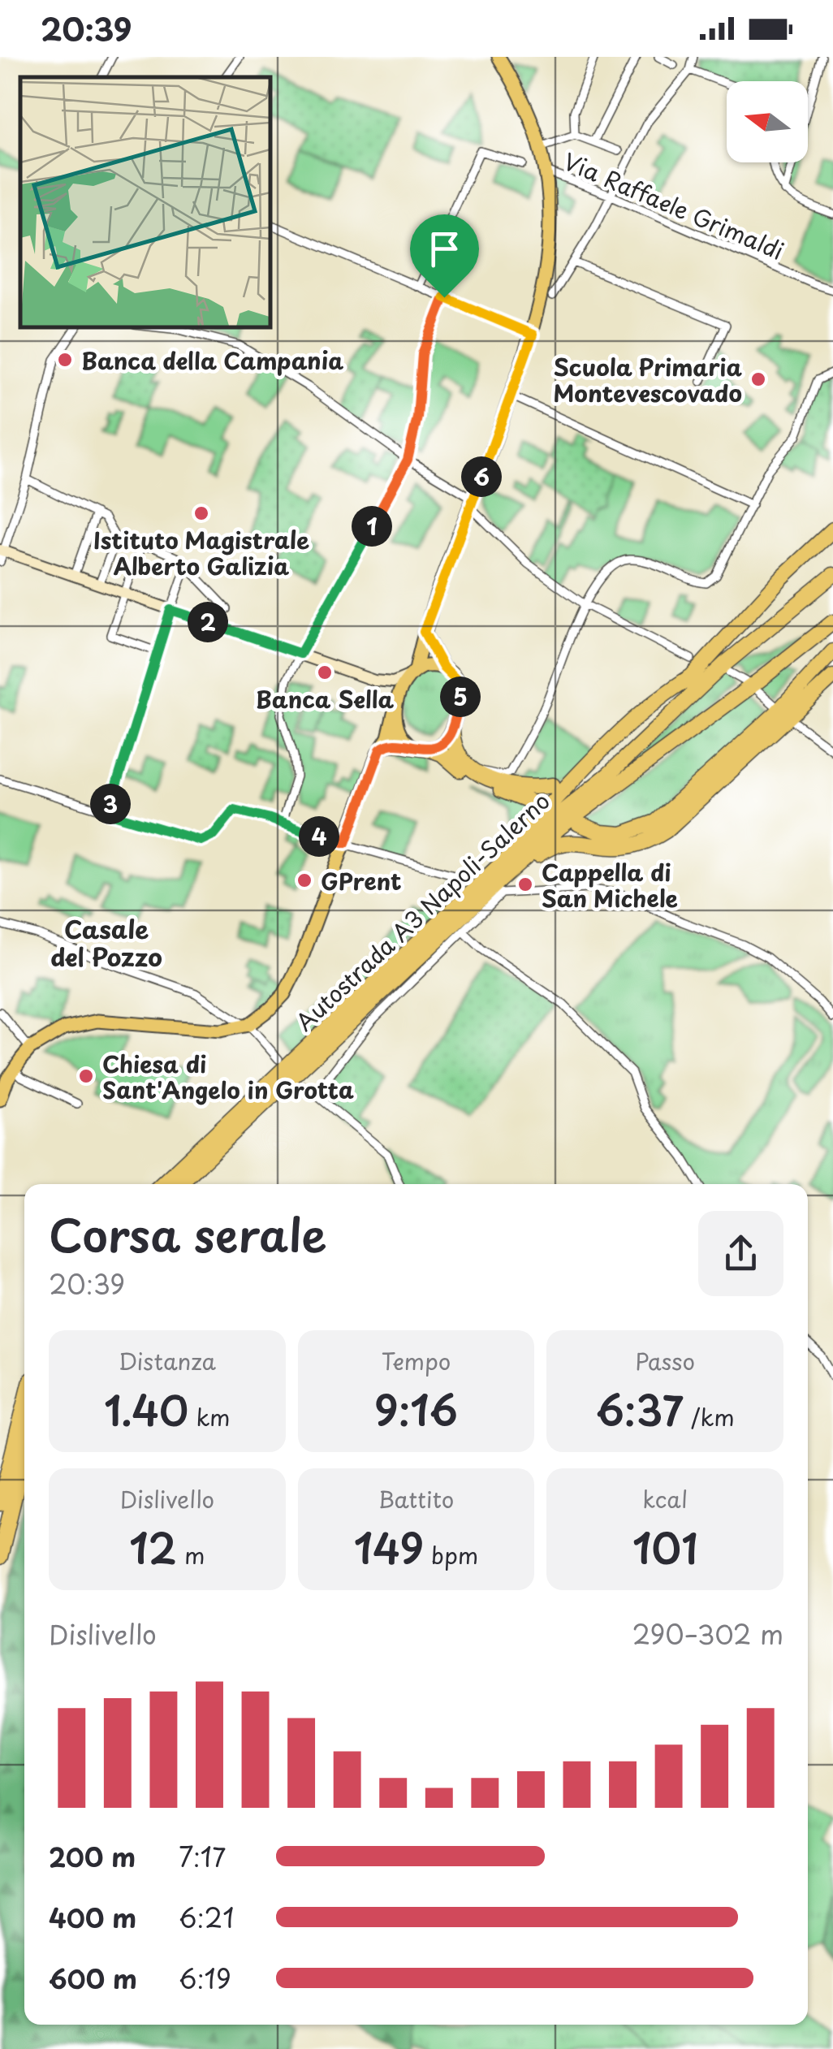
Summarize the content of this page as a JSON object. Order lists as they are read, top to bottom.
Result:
{
  "streets": {
    "highway": ["Autostrada A3 Napoli-Salerno"],
    "street": ["Via Raffaele Grimaldi"]
  },
  "districts": ["Casale del Pozzo"],
  "places": [
    "Banca della Campania",
    "Scuola Primaria Montevescovado",
    "Istituto Magistrale Alberto Galizia",
    "Banca Sella",
    "GPrent",
    "Cappella di San Michele",
    "Chiesa di Sant'Angelo in Grotta"
  ],
  "north": "left",
  "page": {
    "status": "20:39",
    "pins": [
      "6",
      "1",
      "2",
      "5",
      "3",
      "4"
    ],
    "heading": ["Corsa serale", "20:39"],
    "stats": [
      ["Distanza", "1.40 km"],
      ["Tempo", "9:16"],
      ["Passo", "6:37 /km"],
      ["Dislivello", "12 m"],
      ["Battito", "149 bpm"],
      ["kcal", "101"]
    ],
    "chart": ["Dislivello", "290–302 m"],
    "list": [
      {
        "name": "200 m",
        "note": "7:17"
      },
      {
        "name": "400 m",
        "note": "6:21"
      },
      {
        "name": "600 m",
        "note": "6:19"
      }
    ]
  }
}
